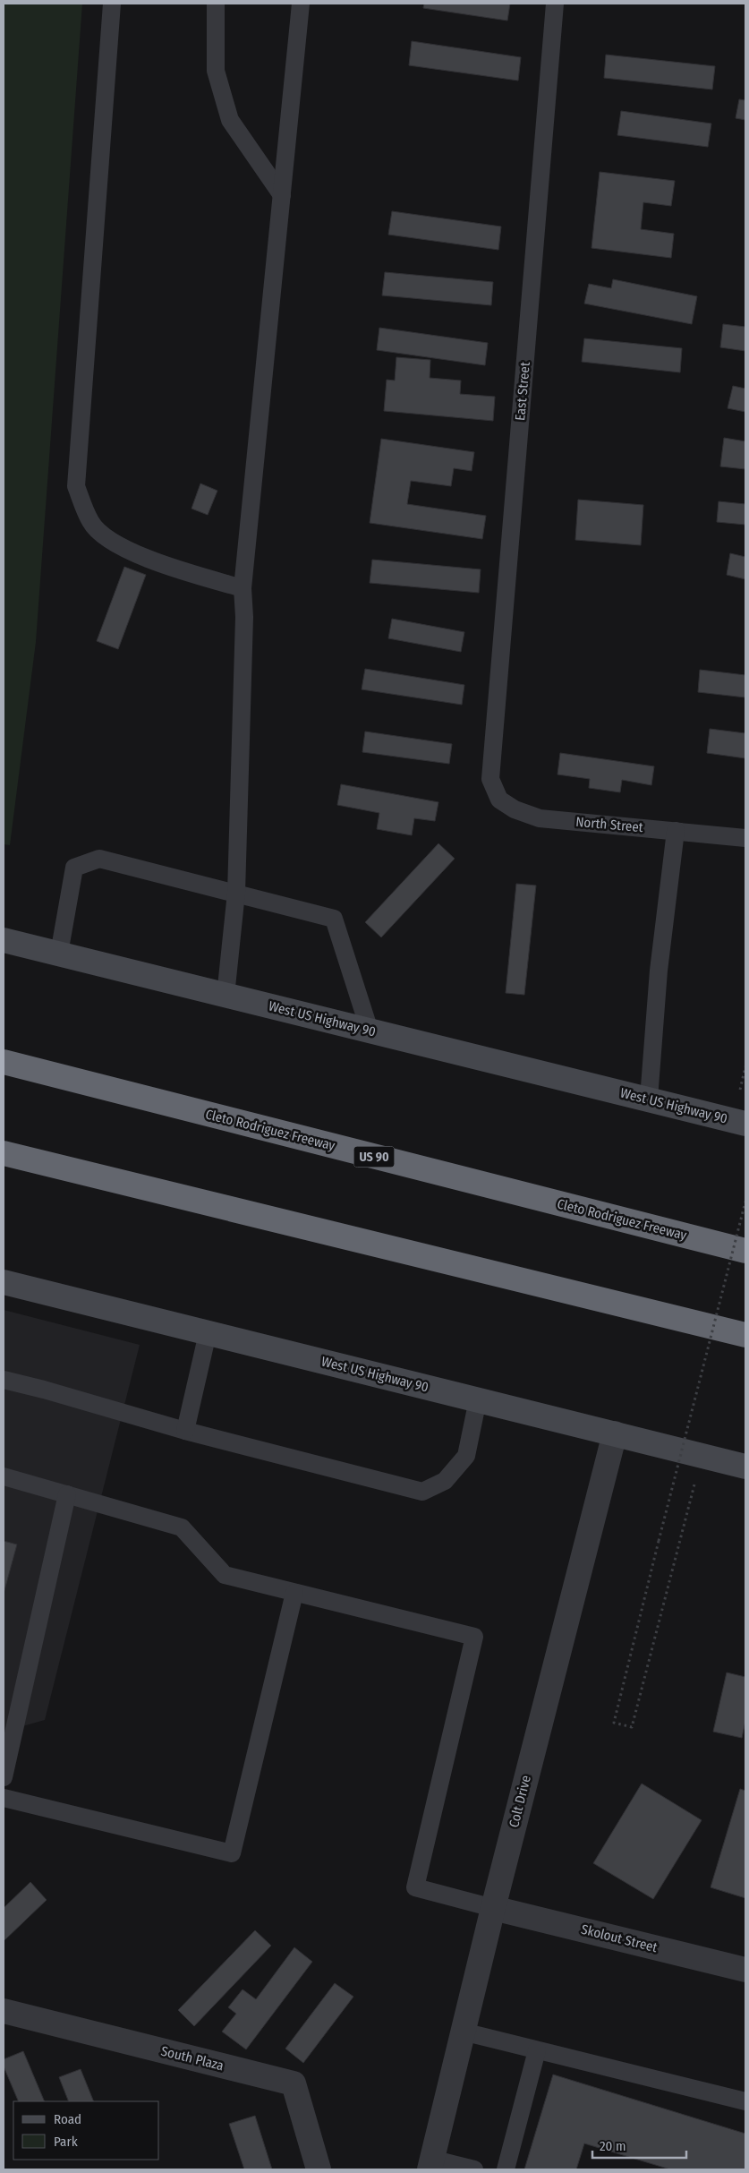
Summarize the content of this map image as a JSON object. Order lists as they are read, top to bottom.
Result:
{
  "streets": {
    "highway": ["Cleto Rodriguez Freeway", "US 90"],
    "main road": ["West US Highway 90"],
    "street": ["Colt Drive", "Skolout Street", "South Plaza"],
    "lane": ["East Street", "North Street"]
  },
  "crossings": [
    ["East Street", "North Street"],
    ["West US Highway 90", "Colt Drive"],
    ["Colt Drive", "Skolout Street"]
  ],
  "legend": ["Road", "Park"],
  "scale_bar": "20 m"
}
